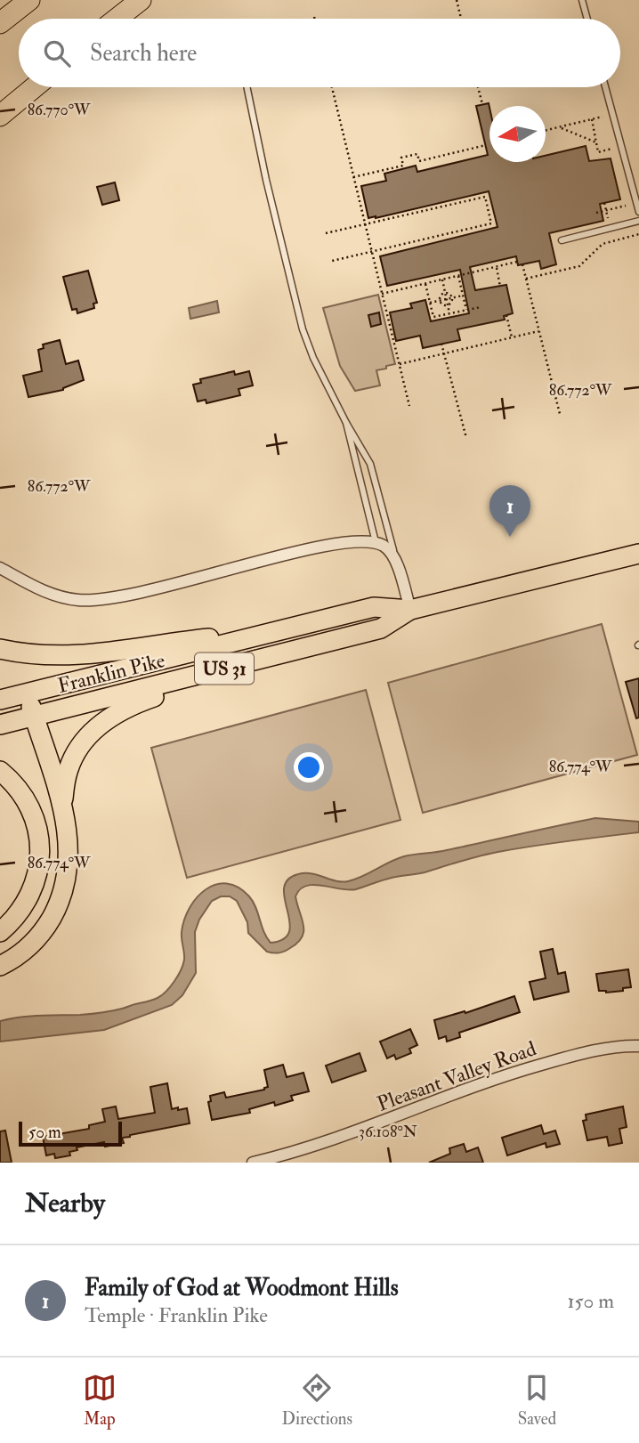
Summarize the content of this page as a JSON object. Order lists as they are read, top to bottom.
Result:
{
  "streets": {
    "main road": ["US 31", "Franklin Pike"],
    "street": ["Pleasant Valley Road"]
  },
  "scale_bar": "50 m",
  "north": "left",
  "page": {
    "search": "Search here",
    "pins": "1",
    "scale": "50 m",
    "heading": "Nearby",
    "list": [
      {
        "mark": "1",
        "name": "Family of God at Woodmont Hills",
        "note": "Temple · Franklin Pike",
        "value": "150 m"
      }
    ],
    "nav": ["Map", "Directions", "Saved"]
  },
  "coordinates": [
    "86.770°W",
    "86.772°W",
    "86.774°W",
    "36.108°N"
  ]
}
